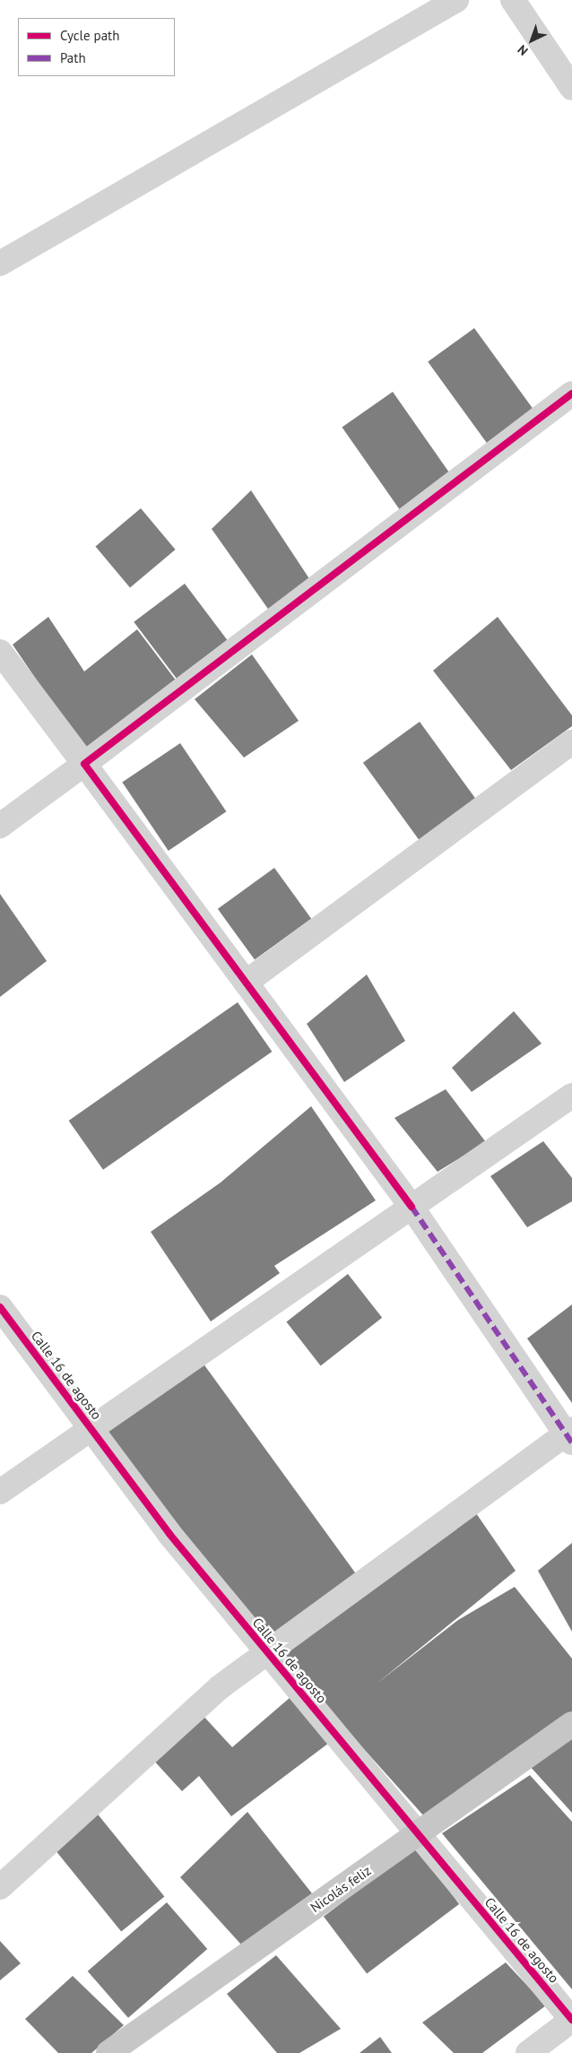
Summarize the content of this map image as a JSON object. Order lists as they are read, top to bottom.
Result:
{
  "streets": {
    "main road": ["Nicolás feliz"],
    "street": ["Calle 16 de agosto"]
  },
  "crossings": [
    ["Calle 16 de agosto", "Nicolás feliz"]
  ],
  "legend": ["Cycle path", "Path"],
  "north": "bottom left"
}
